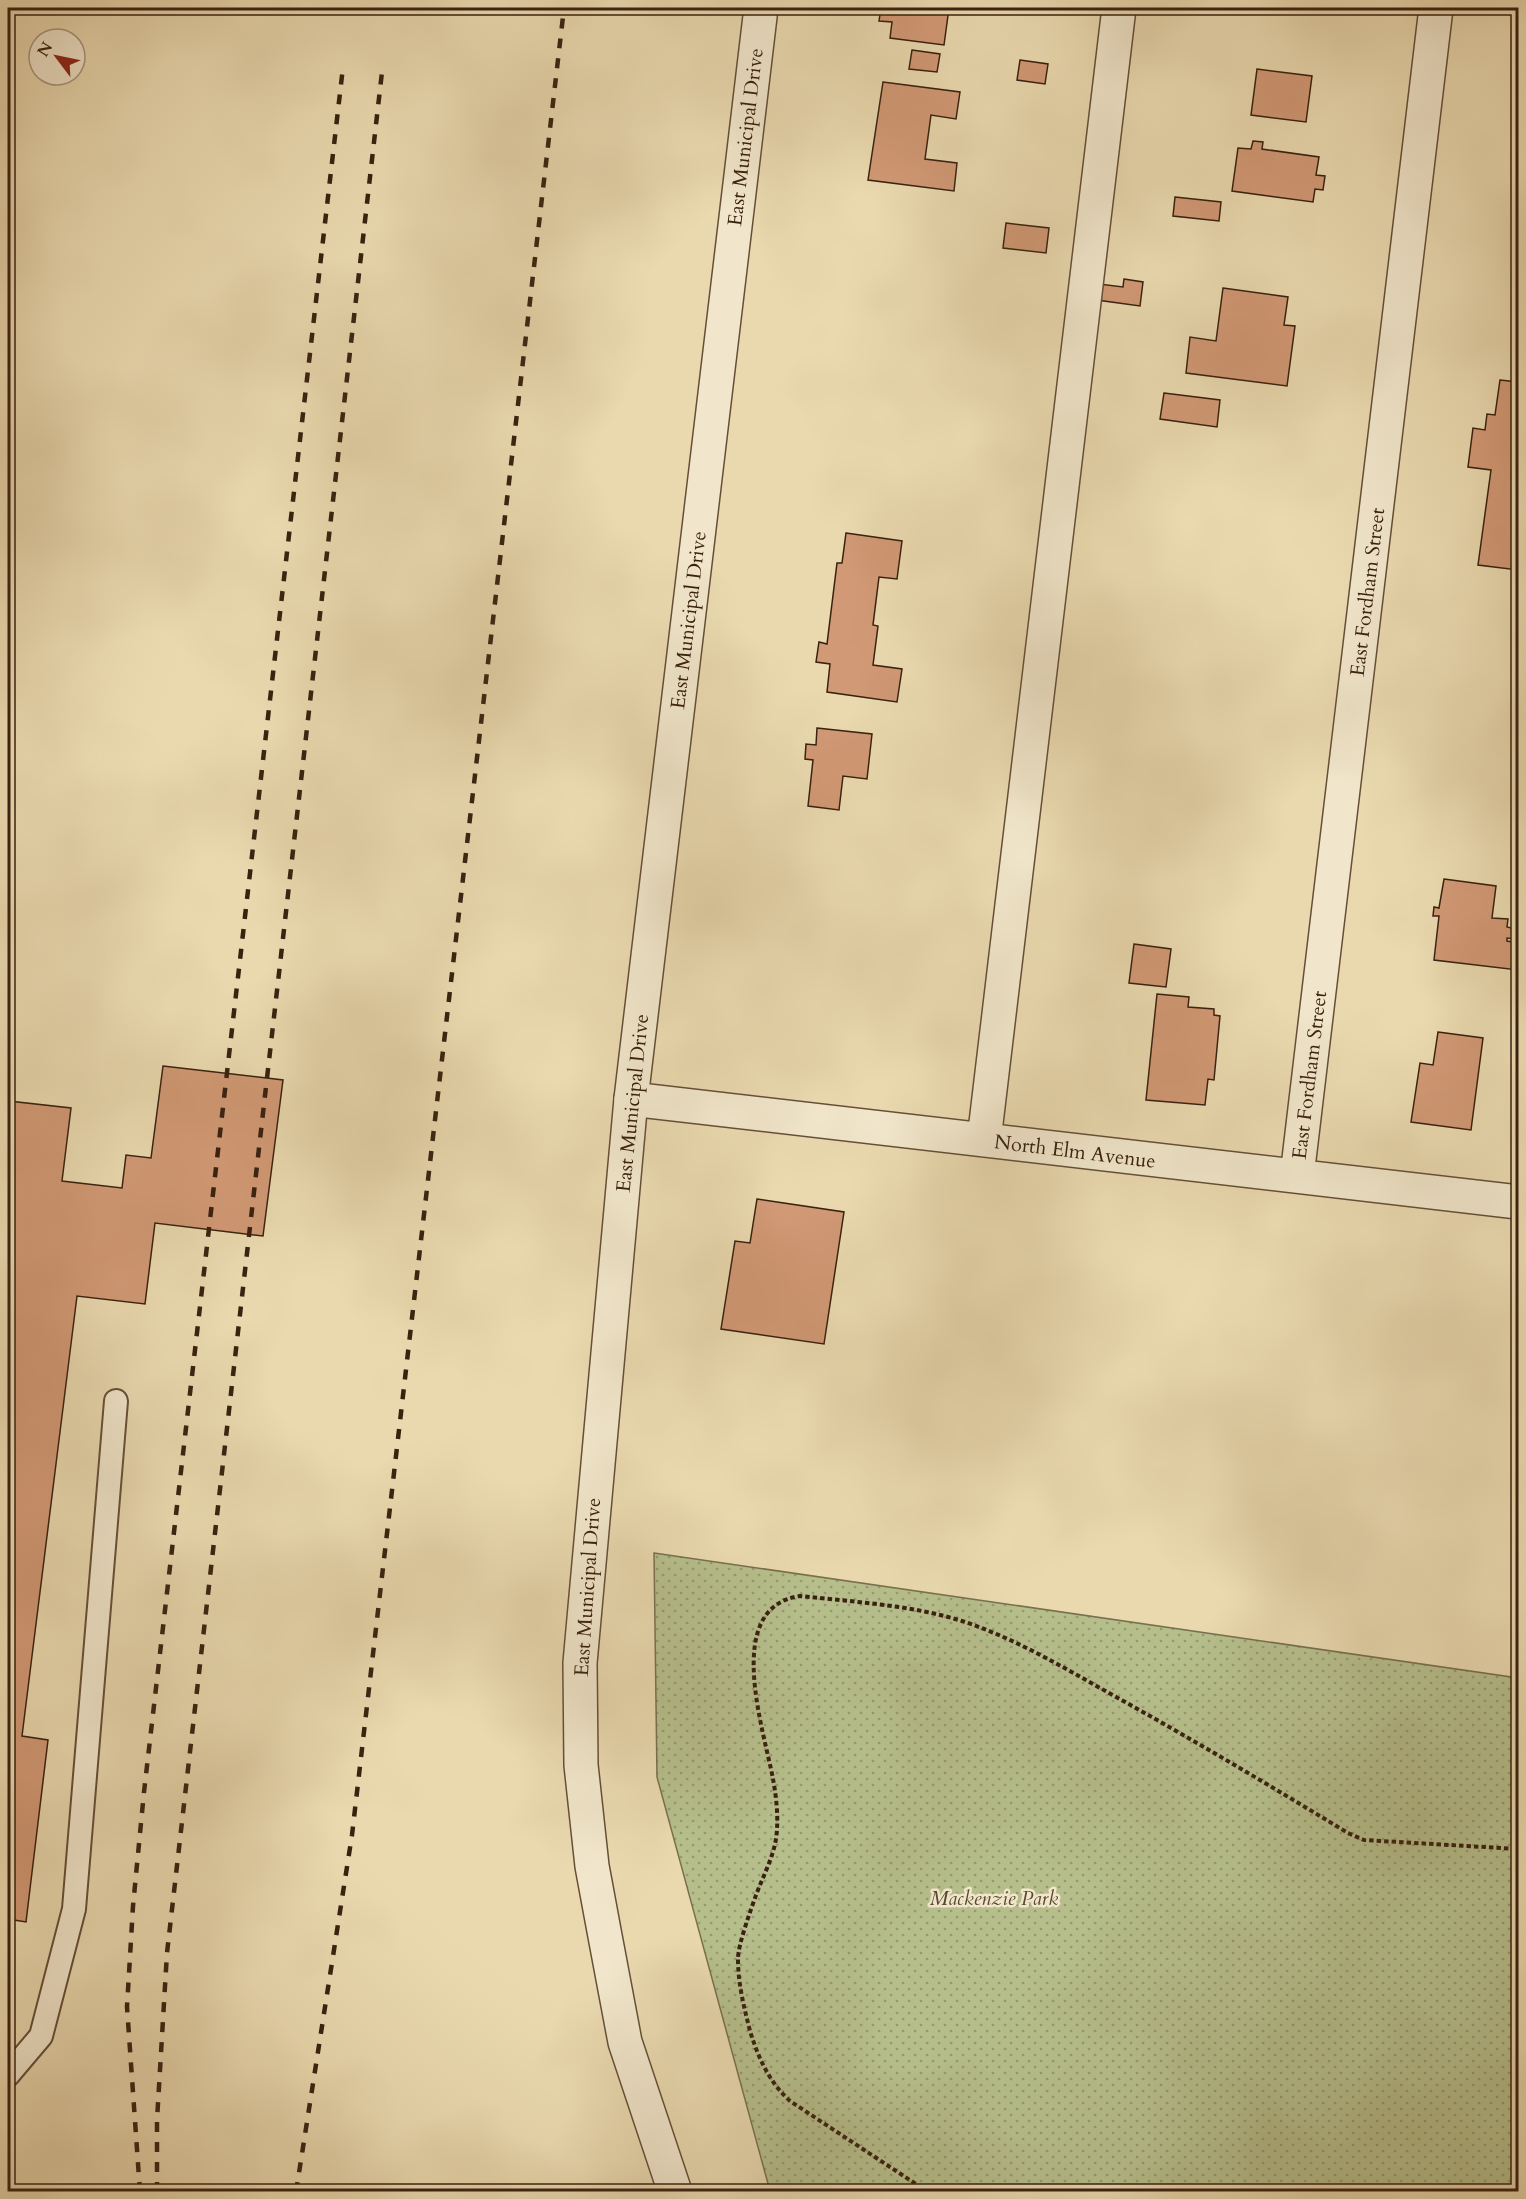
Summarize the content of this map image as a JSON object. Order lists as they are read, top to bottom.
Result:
{
  "streets": {
    "street": ["East Municipal Drive", "East Fordham Street", "North Elm Avenue"]
  },
  "crossings": [
    ["East Municipal Drive", "North Elm Avenue"],
    ["East Fordham Street", "North Elm Avenue"]
  ],
  "parks": ["Mackenzie Park"],
  "north": "top left"
}
